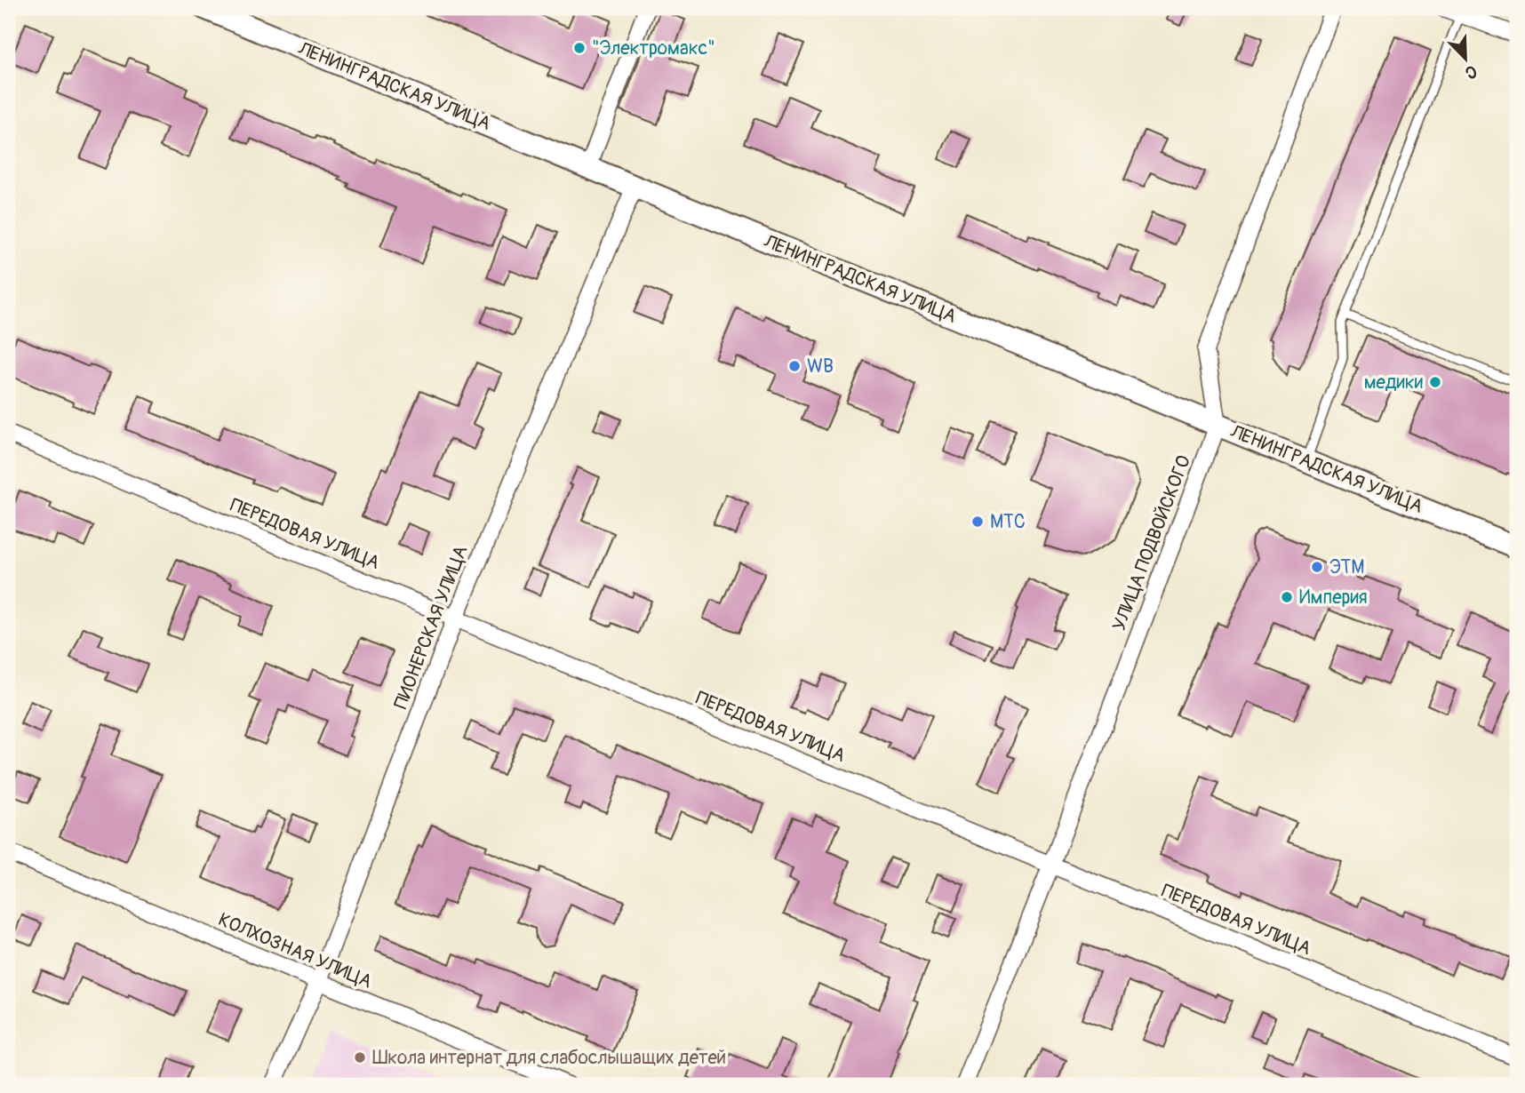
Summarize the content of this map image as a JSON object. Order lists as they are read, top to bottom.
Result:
{
  "streets": {
    "street": [
      "ЛЕНИНГРАДСКАЯ УЛИЦА",
      "ПЕРЕДОВАЯ УЛИЦА",
      "УЛИЦА ПОДВОЙСКОГО",
      "ПИОНЕРСКАЯ УЛИЦА",
      "КОЛХОЗНАЯ УЛИЦА"
    ]
  },
  "crossings": [
    ["ЛЕНИНГРАДСКАЯ УЛИЦА", "УЛИЦА ПОДВОЙСКОГО"],
    ["ЛЕНИНГРАДСКАЯ УЛИЦА", "ПИОНЕРСКАЯ УЛИЦА"],
    ["ПЕРЕДОВАЯ УЛИЦА", "УЛИЦА ПОДВОЙСКОГО"],
    ["ПЕРЕДОВАЯ УЛИЦА", "ПИОНЕРСКАЯ УЛИЦА"],
    ["ПИОНЕРСКАЯ УЛИЦА", "КОЛХОЗНАЯ УЛИЦА"]
  ],
  "places": [
    "\"Электромакс\"",
    "WB",
    "медики",
    "МТС",
    "ЭТМ",
    "Империя",
    "Школа интернат для слабослышащих детей"
  ],
  "north": "bottom right"
}
